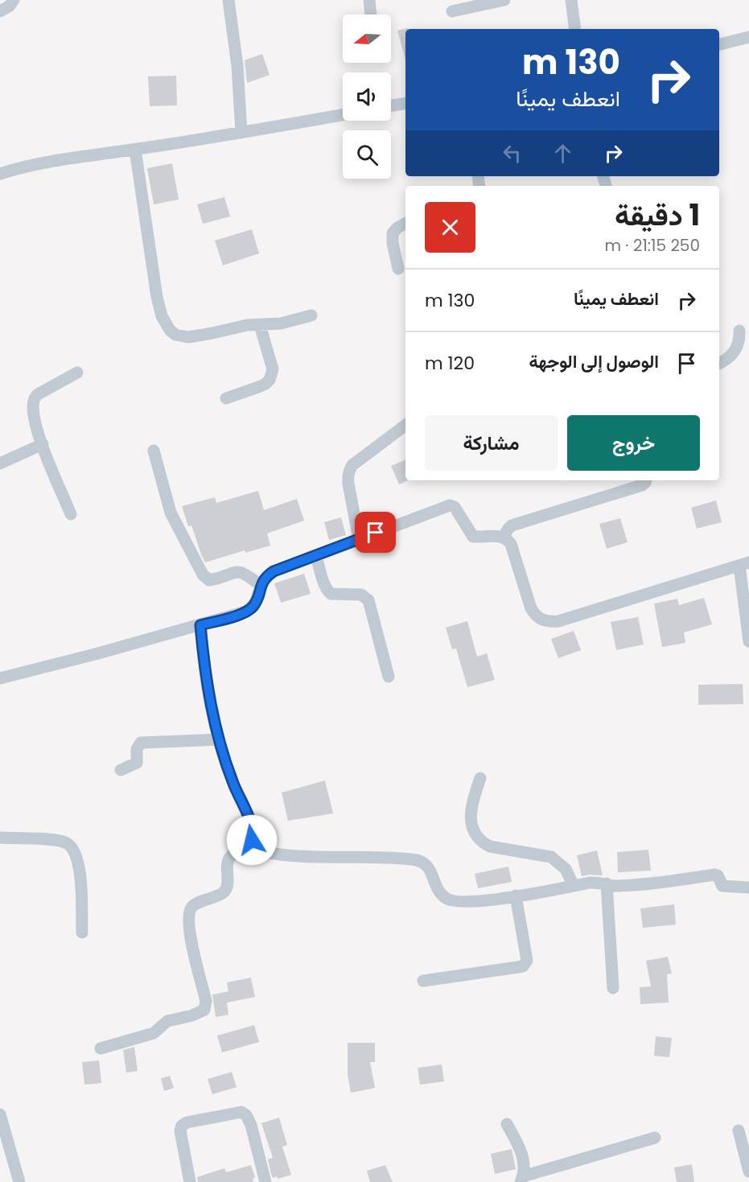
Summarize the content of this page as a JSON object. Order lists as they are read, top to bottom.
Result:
{
  "north": "left",
  "page": {
    "turn": ["130 m", "انعطف يمينًا"],
    "heading": ["1 دقيقة", "250 m · 21:15"],
    "list": [
      {
        "name": "انعطف يمينًا",
        "value": "130 m"
      },
      {
        "name": "الوصول إلى الوجهة",
        "value": "120 m"
      }
    ],
    "buttons": ["خروج", "مشاركة"]
  }
}
